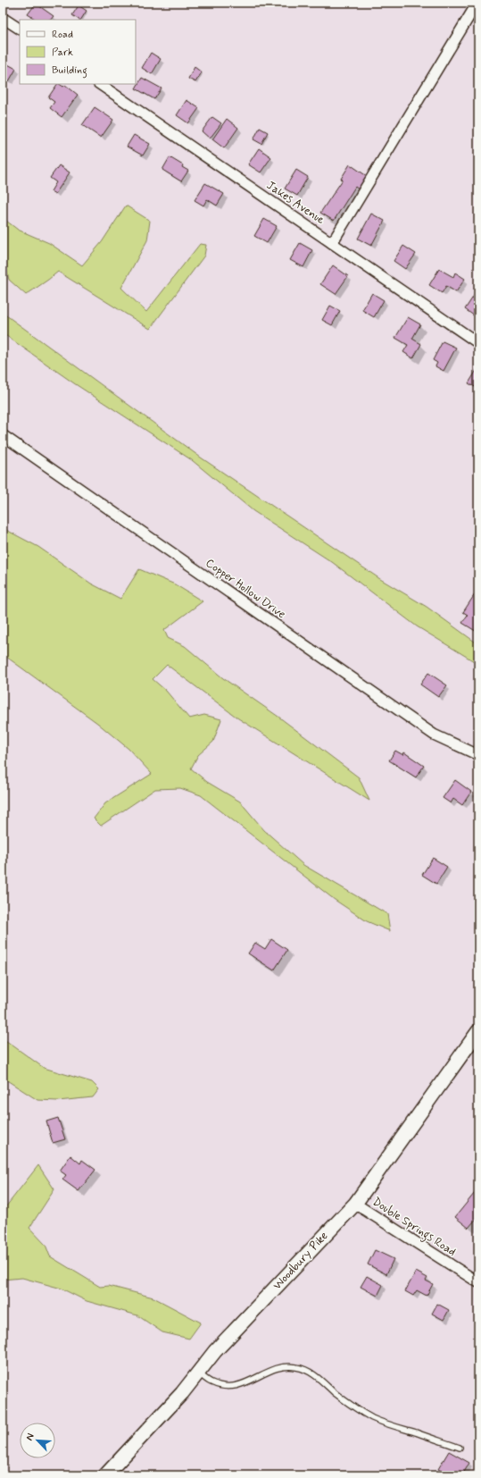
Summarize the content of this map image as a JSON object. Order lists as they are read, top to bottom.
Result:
{
  "streets": {
    "street": [
      "Jakes Avenue",
      "Copper Hollow Drive",
      "Double Springs Road",
      "Woodbury Pike"
    ]
  },
  "crossings": [
    ["Double Springs Road", "Woodbury Pike"]
  ],
  "legend": ["Road", "Park", "Building"],
  "north": "top left"
}
